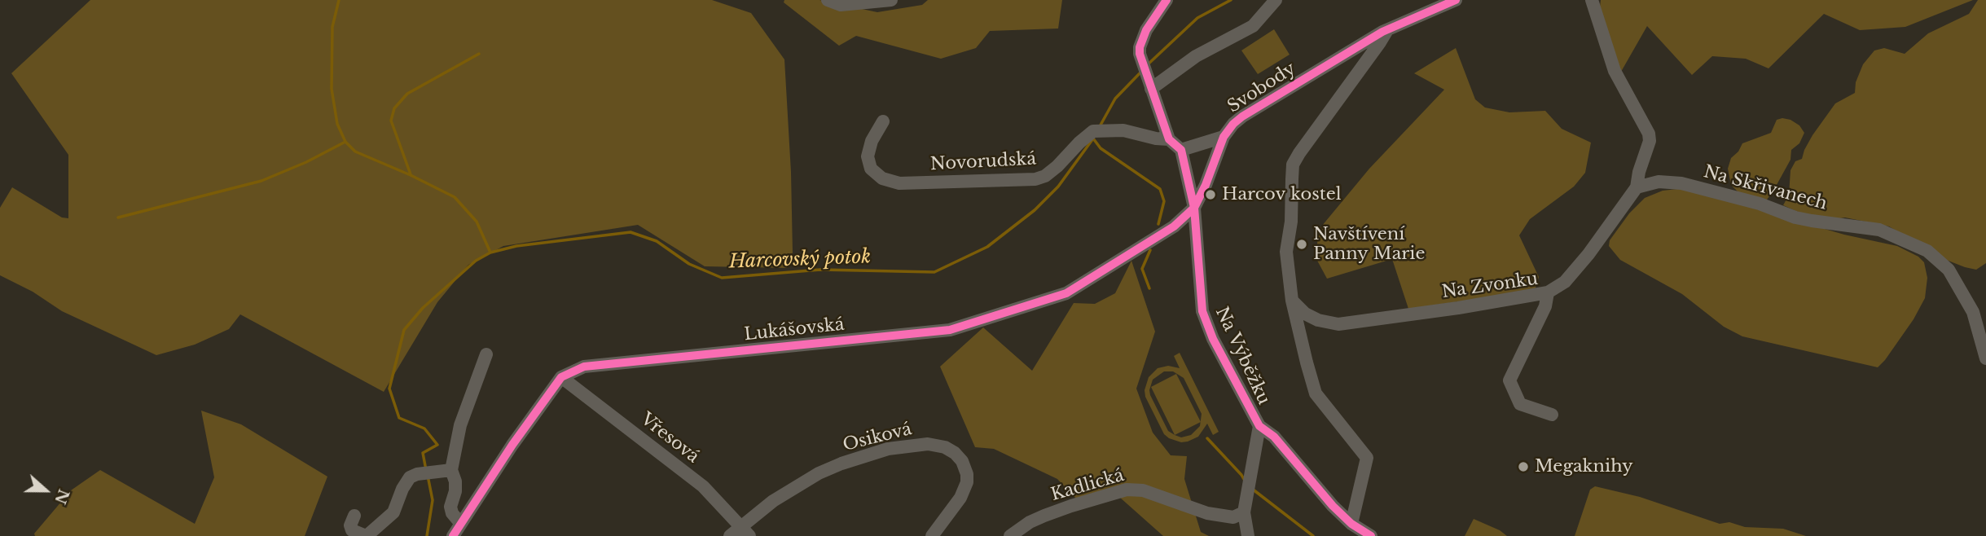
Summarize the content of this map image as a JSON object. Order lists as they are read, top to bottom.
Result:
{
  "streets": {
    "street": [
      "Svobody",
      "Novorudská",
      "Na Skřivanech",
      "Na Zvonku",
      "Lukášovská",
      "Na Výběžku",
      "Osiková",
      "Vřesová",
      "Kadlická"
    ]
  },
  "crossings": [
    ["Svobody", "Lukášovská"],
    ["Svobody", "Na Výběžku"],
    ["Lukášovská", "Na Výběžku"],
    ["Lukášovská", "Vřesová"],
    ["Osiková", "Vřesová"]
  ],
  "water": ["Harcovský potok"],
  "places": ["Harcov kostel", "Navštívení Panny Marie", "Megaknihy"],
  "north": "right"
}
